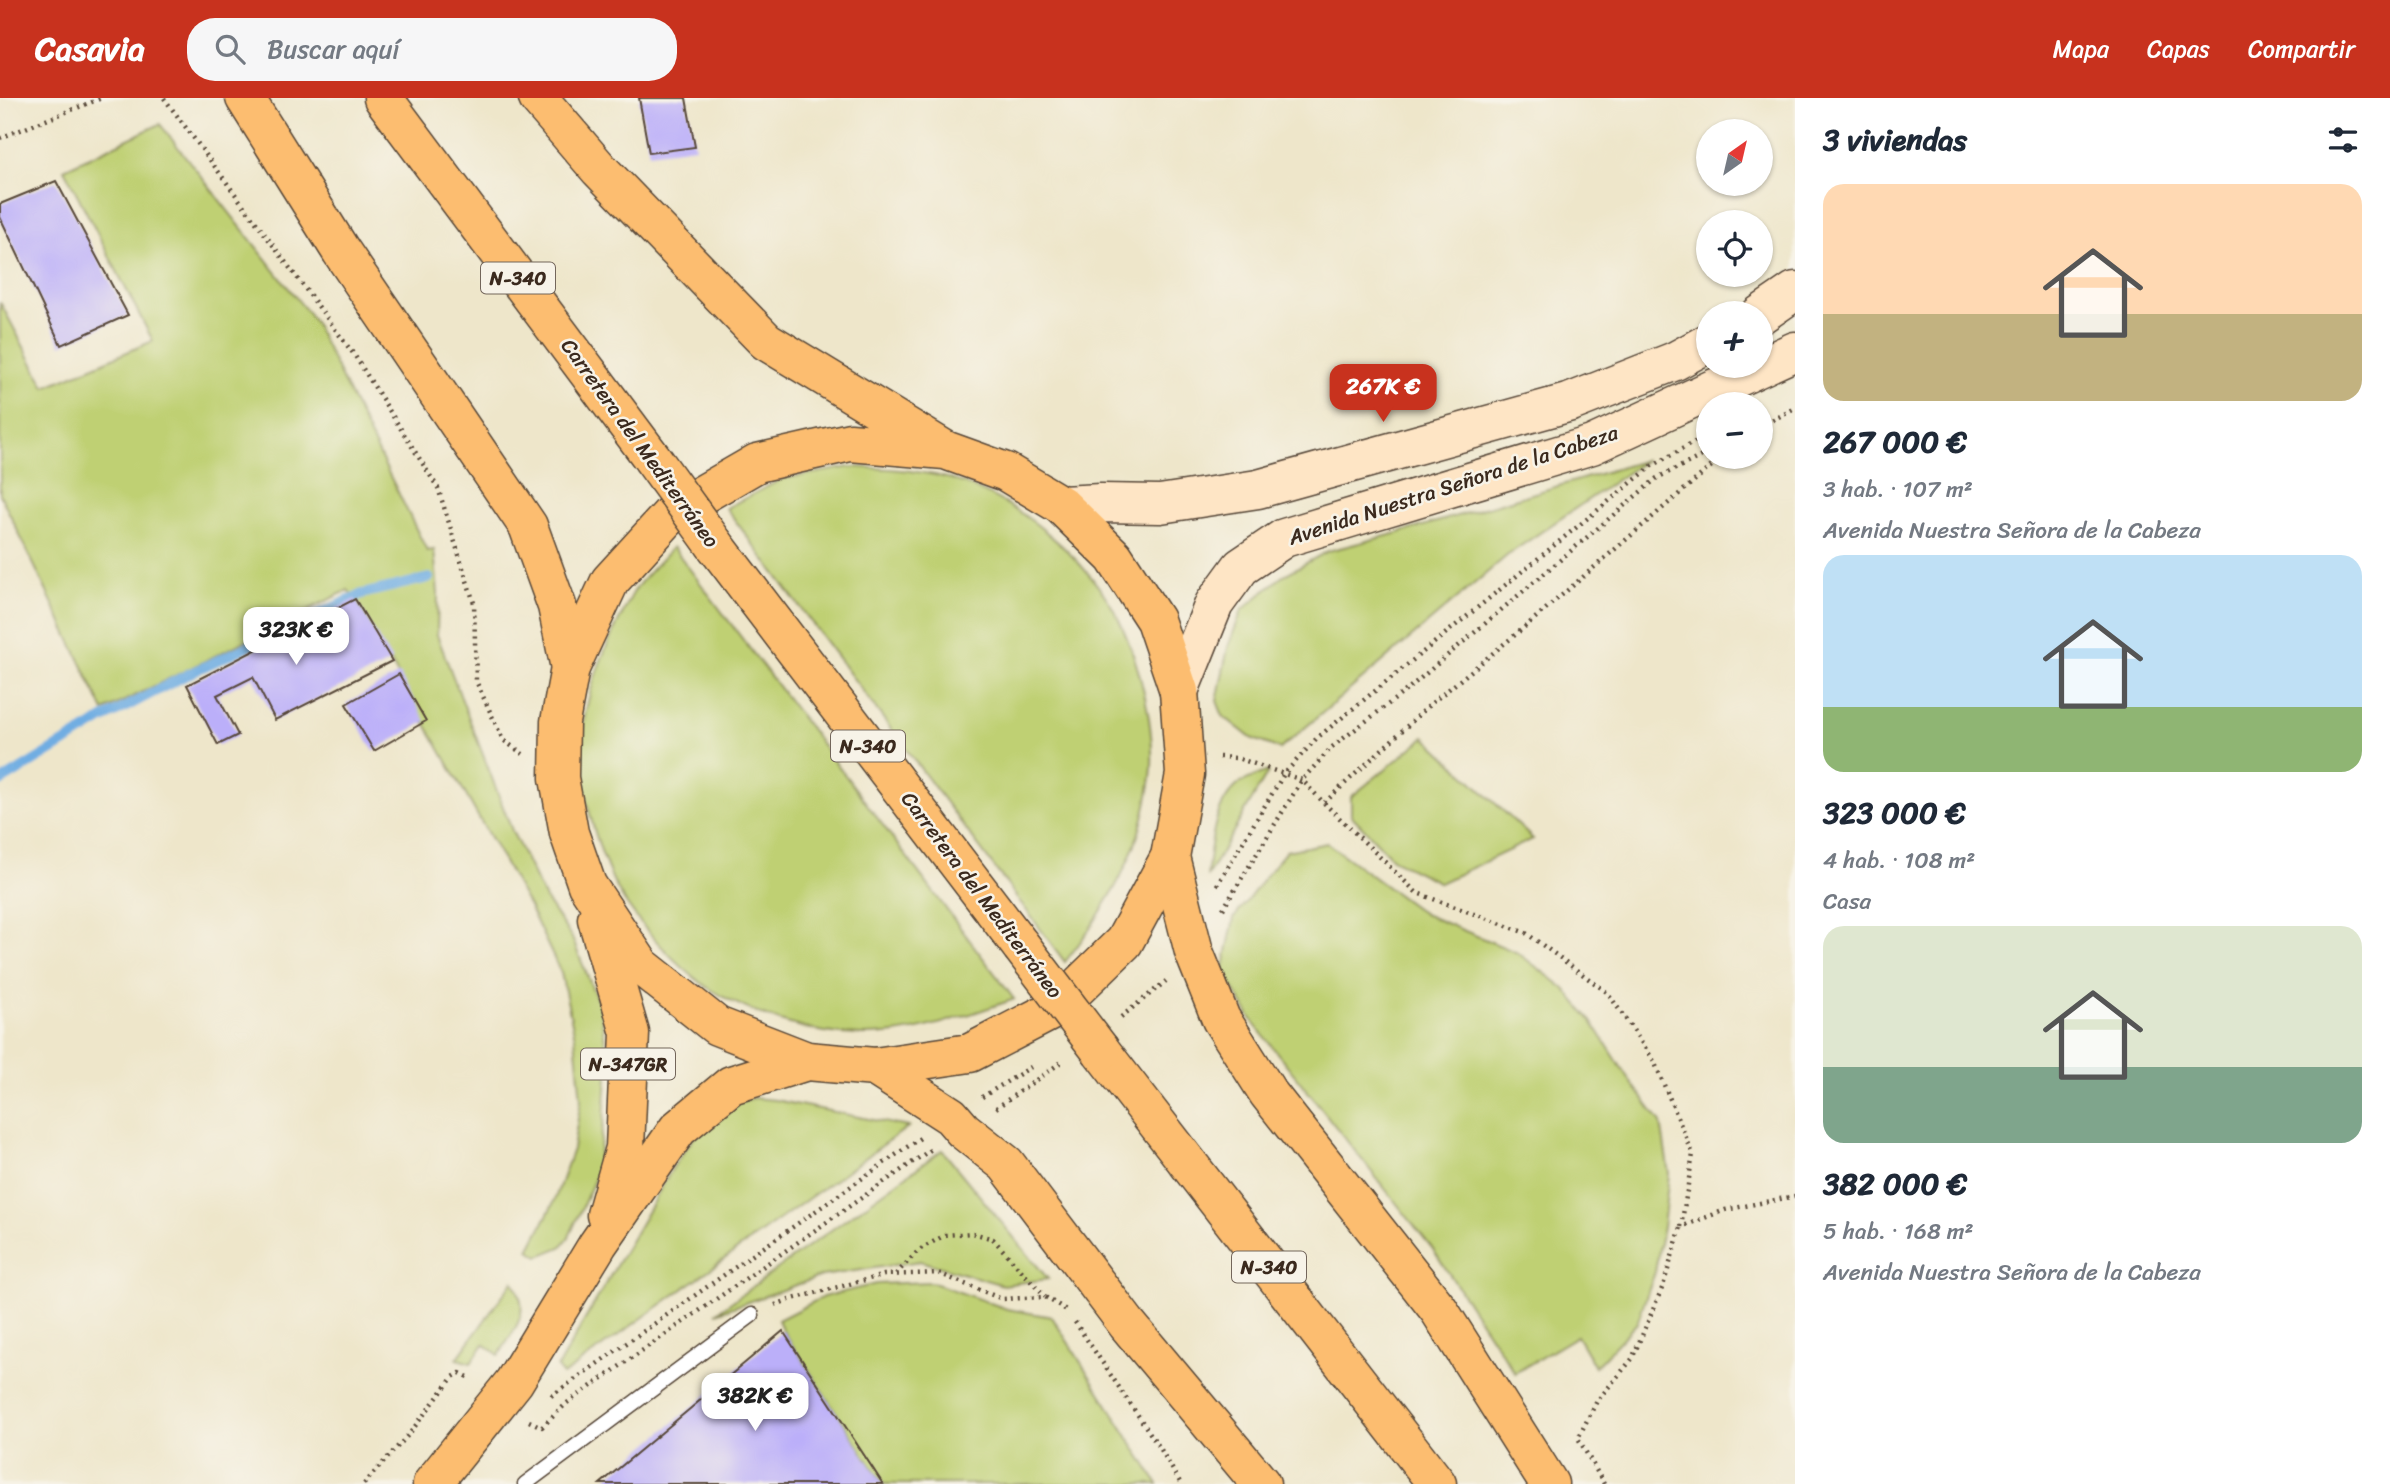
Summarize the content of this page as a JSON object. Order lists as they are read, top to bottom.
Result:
{
  "streets": {
    "highway": ["N-340", "Carretera del Mediterráneo", "N-347GR"],
    "main road": ["Avenida Nuestra Señora de la Cabeza"]
  },
  "north": "top right",
  "page": {
    "header": "Casavia",
    "search": "Buscar aquí",
    "nav": ["Mapa", "Capas", "Compartir"],
    "heading": "3 viviendas",
    "map_buttons": ["+", "−"],
    "list": [
      {
        "name": "267 000 €",
        "note": "3 hab. · 107 m² · Avenida Nuestra Señora de la Cabeza"
      },
      {
        "name": "323 000 €",
        "note": "4 hab. · 108 m² · Casa"
      },
      {
        "name": "382 000 €",
        "note": "5 hab. · 168 m² · Avenida Nuestra Señora de la Cabeza"
      }
    ],
    "price": ["267K €", "323K €", "382K €"]
  }
}
